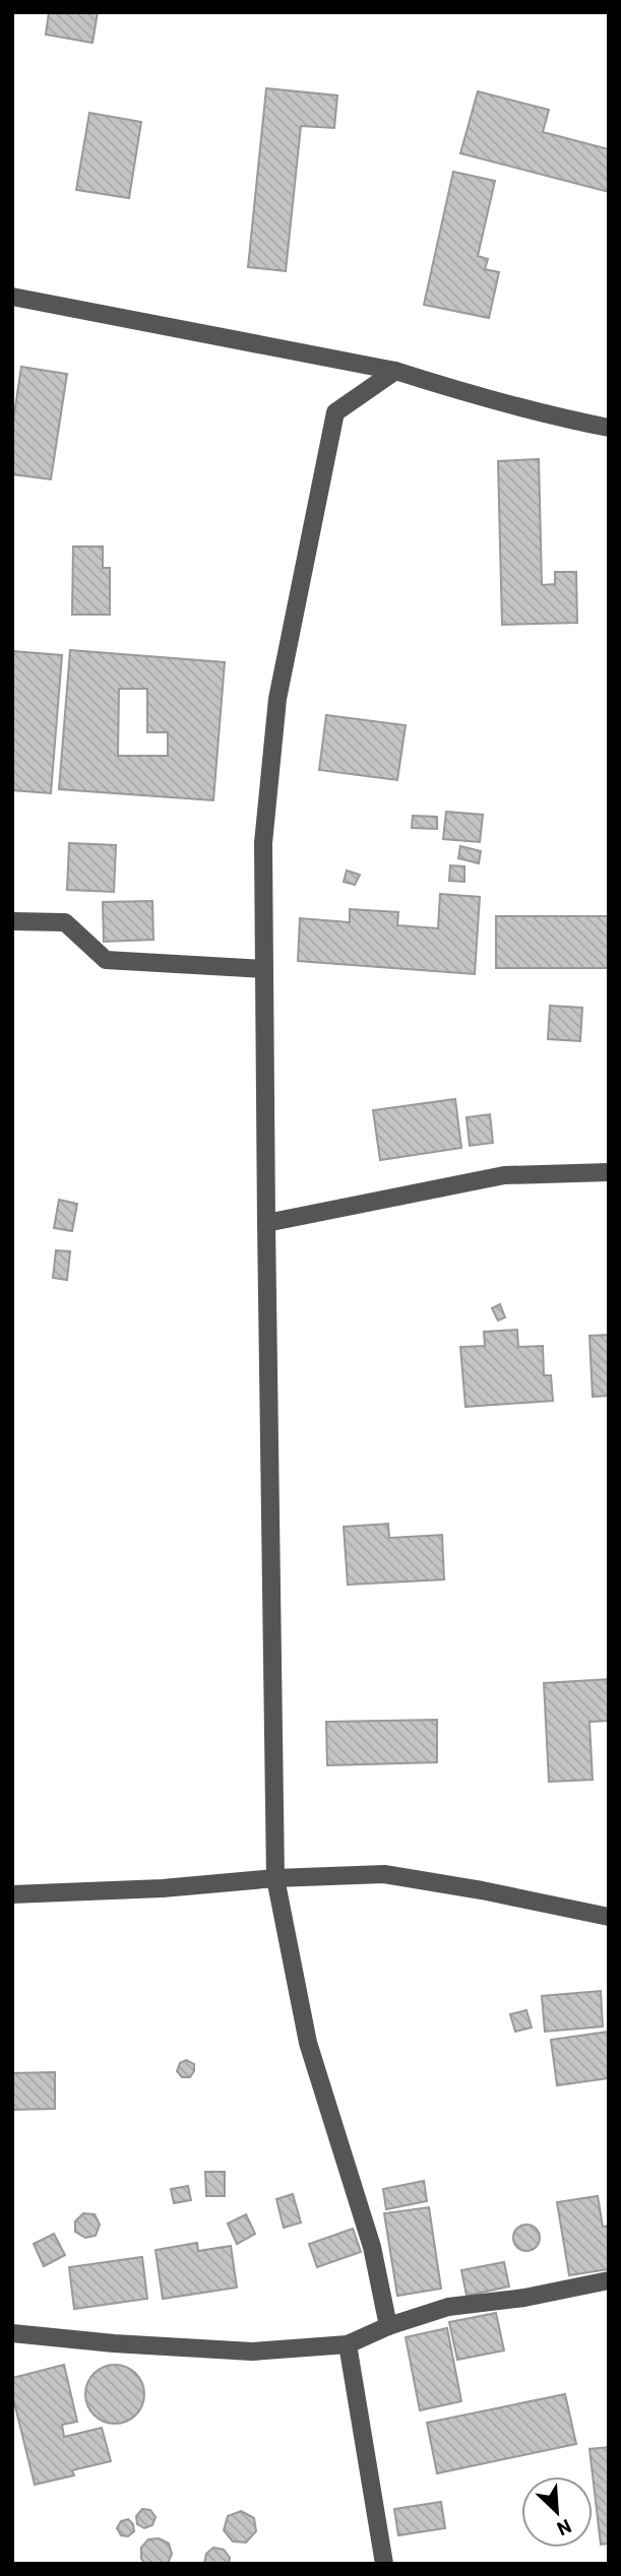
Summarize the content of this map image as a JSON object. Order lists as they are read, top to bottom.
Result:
{
  "north": "bottom right"
}
